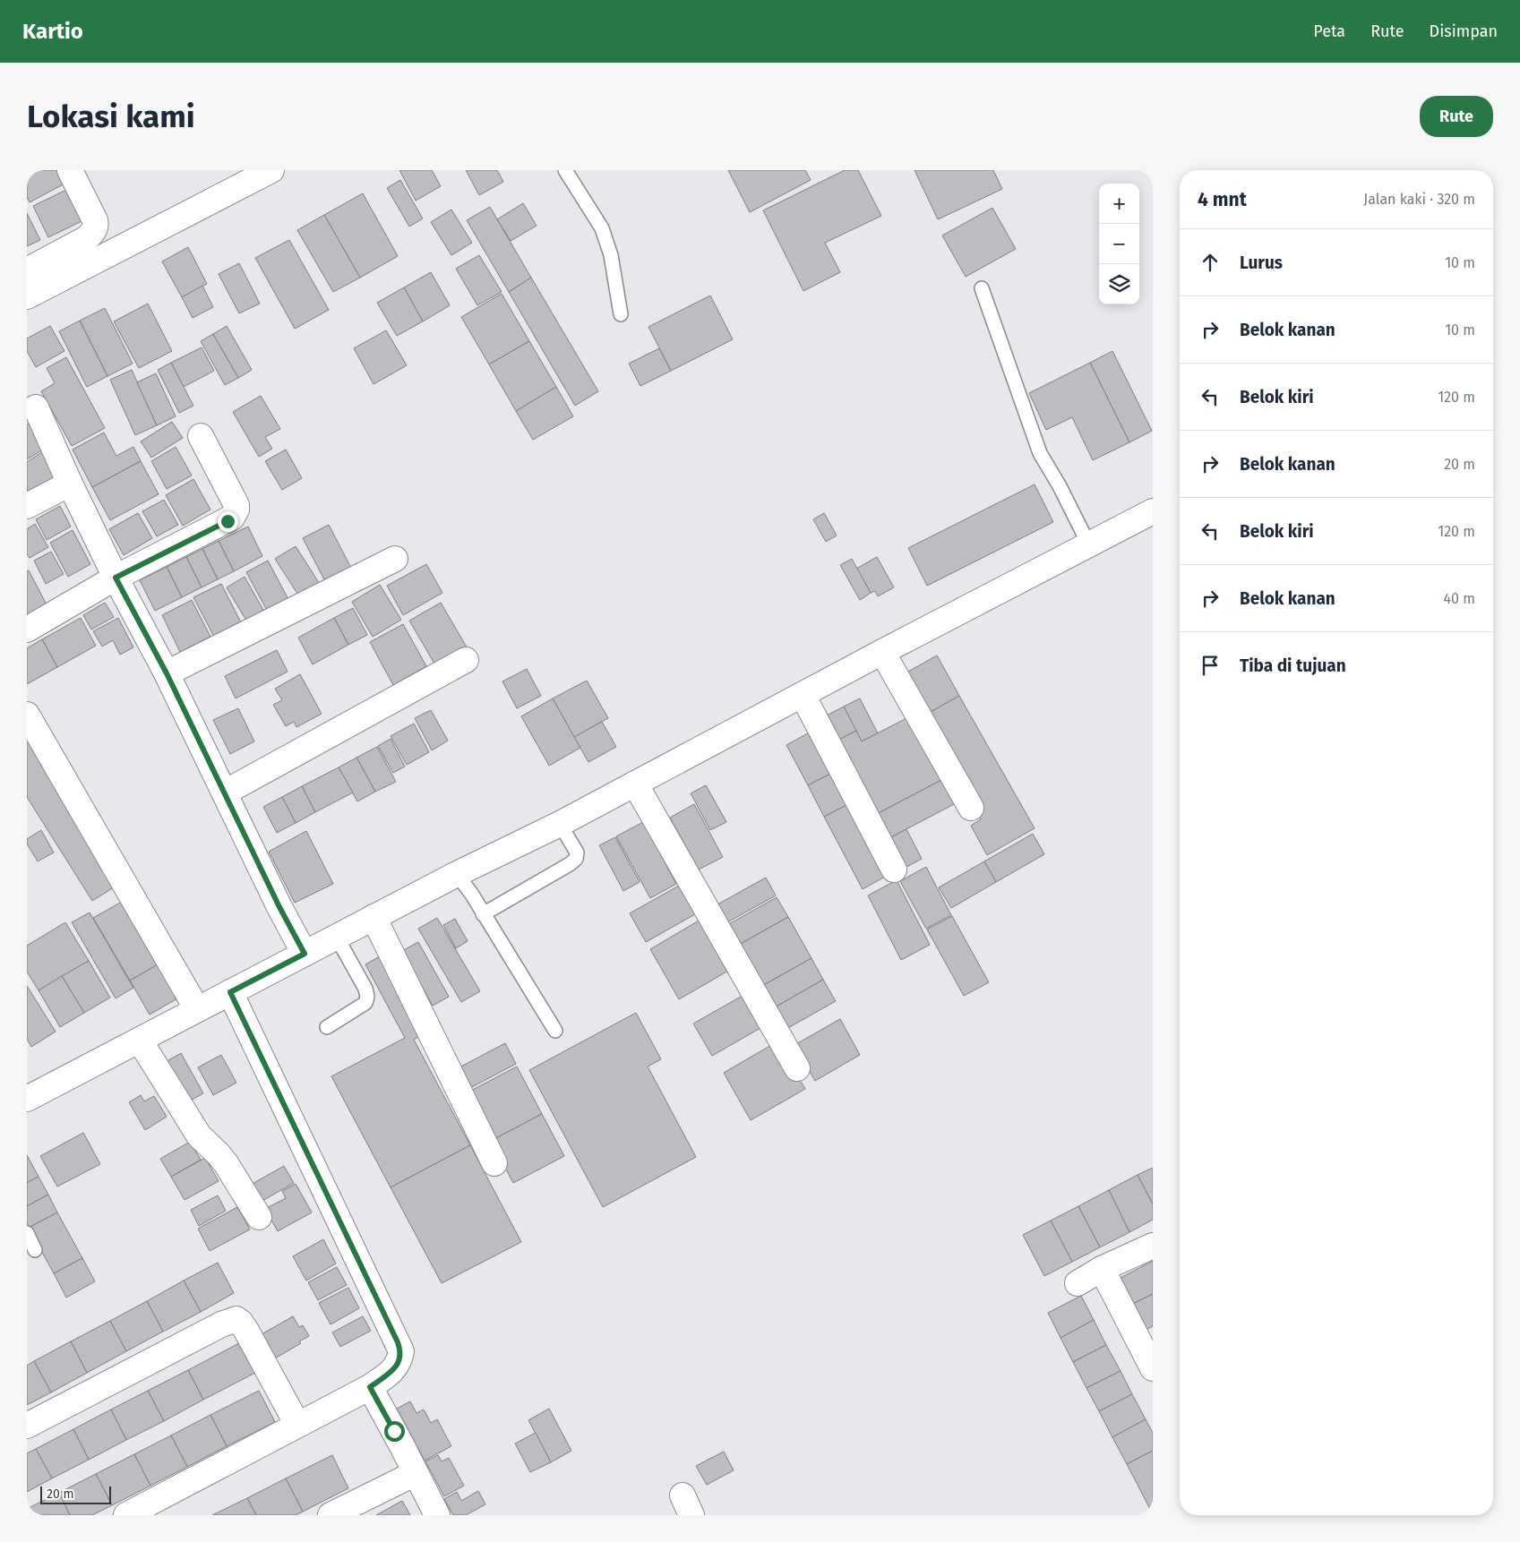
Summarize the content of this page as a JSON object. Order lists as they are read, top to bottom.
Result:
{
  "scale_bar": "20 m",
  "page": {
    "header": "Kartio",
    "nav": ["Peta", "Rute", "Disimpan"],
    "buttons": "Rute",
    "title": "Lokasi kami",
    "heading": ["4 mnt", "Jalan kaki · 320 m"],
    "map_buttons": ["+", "−"],
    "list": [
      ["Lurus", "10 m"],
      ["Belok kanan", "10 m"],
      ["Belok kiri", "120 m"],
      ["Belok kanan", "20 m"],
      ["Belok kiri", "120 m"],
      ["Belok kanan", "40 m"],
      "Tiba di tujuan"
    ],
    "scale": "20 m"
  }
}
